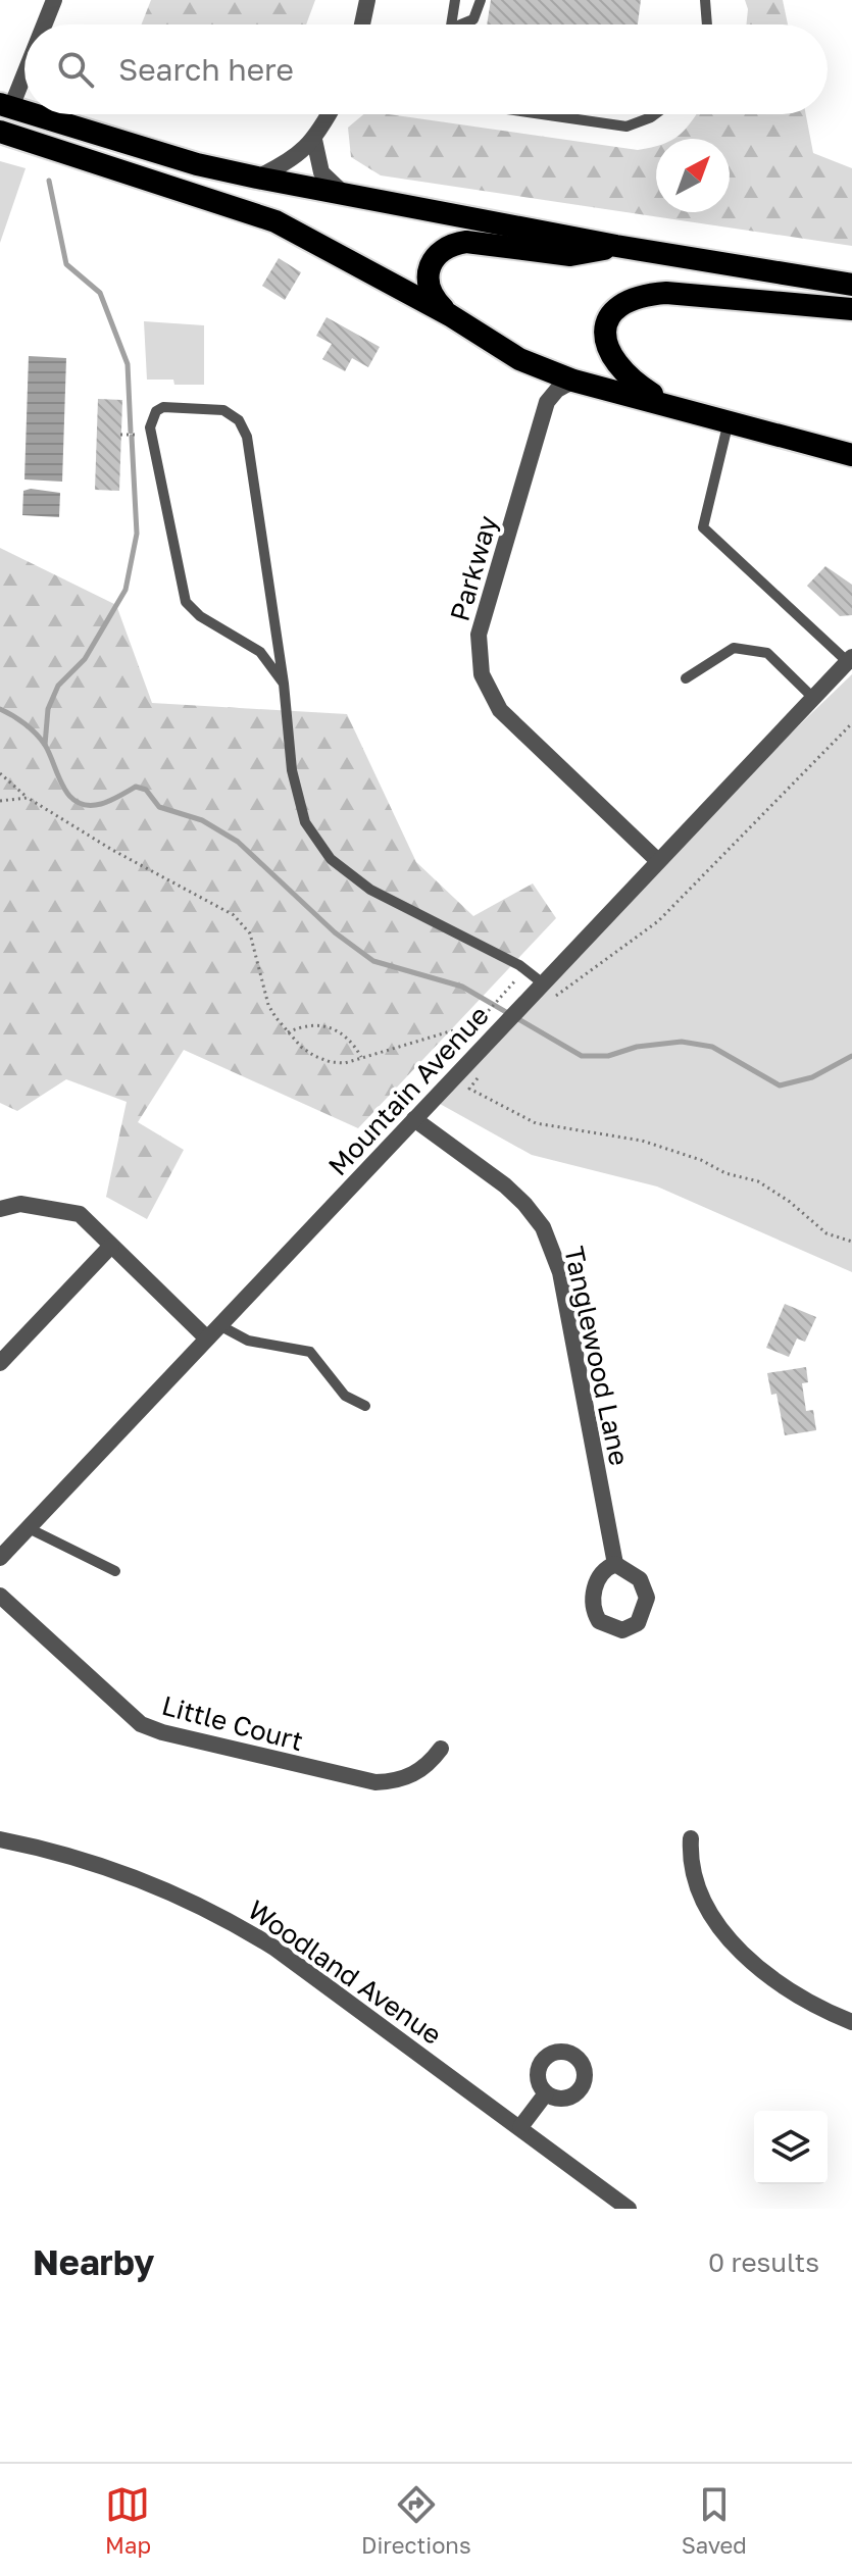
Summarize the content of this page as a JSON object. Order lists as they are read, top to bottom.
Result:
{
  "streets": {
    "street": [
      "Parkway",
      "Mountain Avenue",
      "Tanglewood Lane",
      "Little Court",
      "Woodland Avenue"
    ]
  },
  "crossings": [
    ["Parkway", "Mountain Avenue"],
    ["Mountain Avenue", "Tanglewood Lane"]
  ],
  "north": "top right",
  "page": {
    "search": "Search here",
    "heading": ["Nearby", "0 results"],
    "nav": ["Map", "Directions", "Saved"]
  }
}
